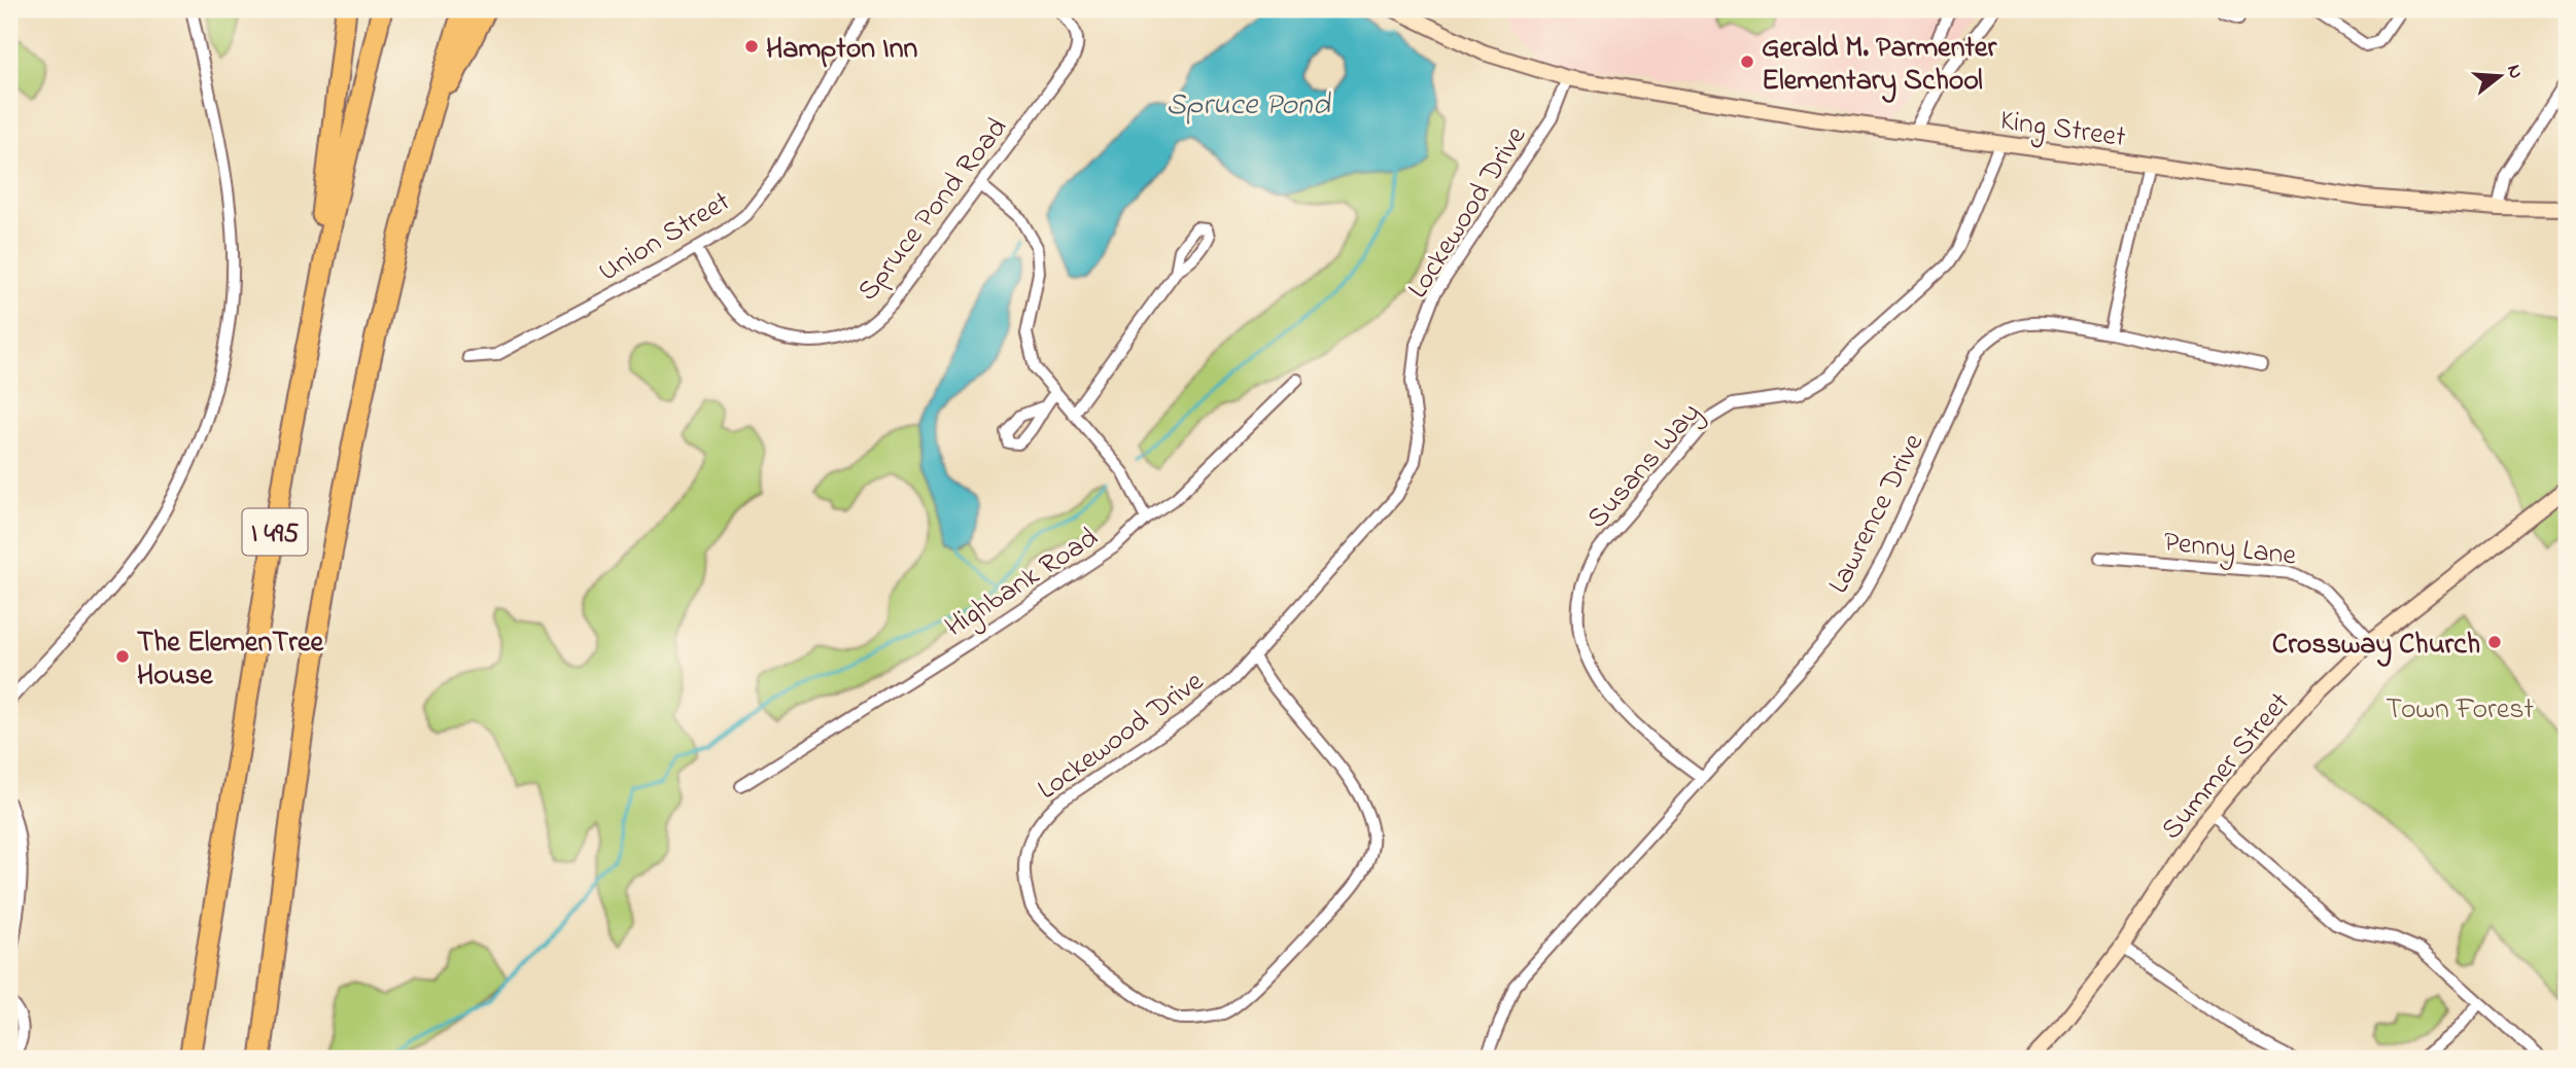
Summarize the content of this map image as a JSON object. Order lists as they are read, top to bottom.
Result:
{
  "streets": {
    "highway": ["I 495"],
    "main road": ["King Street", "Summer Street"],
    "street": [
      "Spruce Pond Road",
      "Lockewood Drive",
      "Union Street",
      "Susans Way",
      "Lawrence Drive",
      "Penny Lane",
      "Highbank Road"
    ]
  },
  "crossings": [
    ["King Street", "Lockewood Drive"],
    ["King Street", "Susans Way"],
    ["Spruce Pond Road", "Union Street"],
    ["Susans Way", "Lawrence Drive"],
    ["Penny Lane", "Summer Street"]
  ],
  "water": ["Spruce Pond"],
  "parks": ["Town Forest"],
  "places": [
    "Hampton Inn",
    "Gerald M. Parmenter Elementary School",
    "Crossway Church",
    "The ElemenTree House"
  ],
  "north": "right"
}
